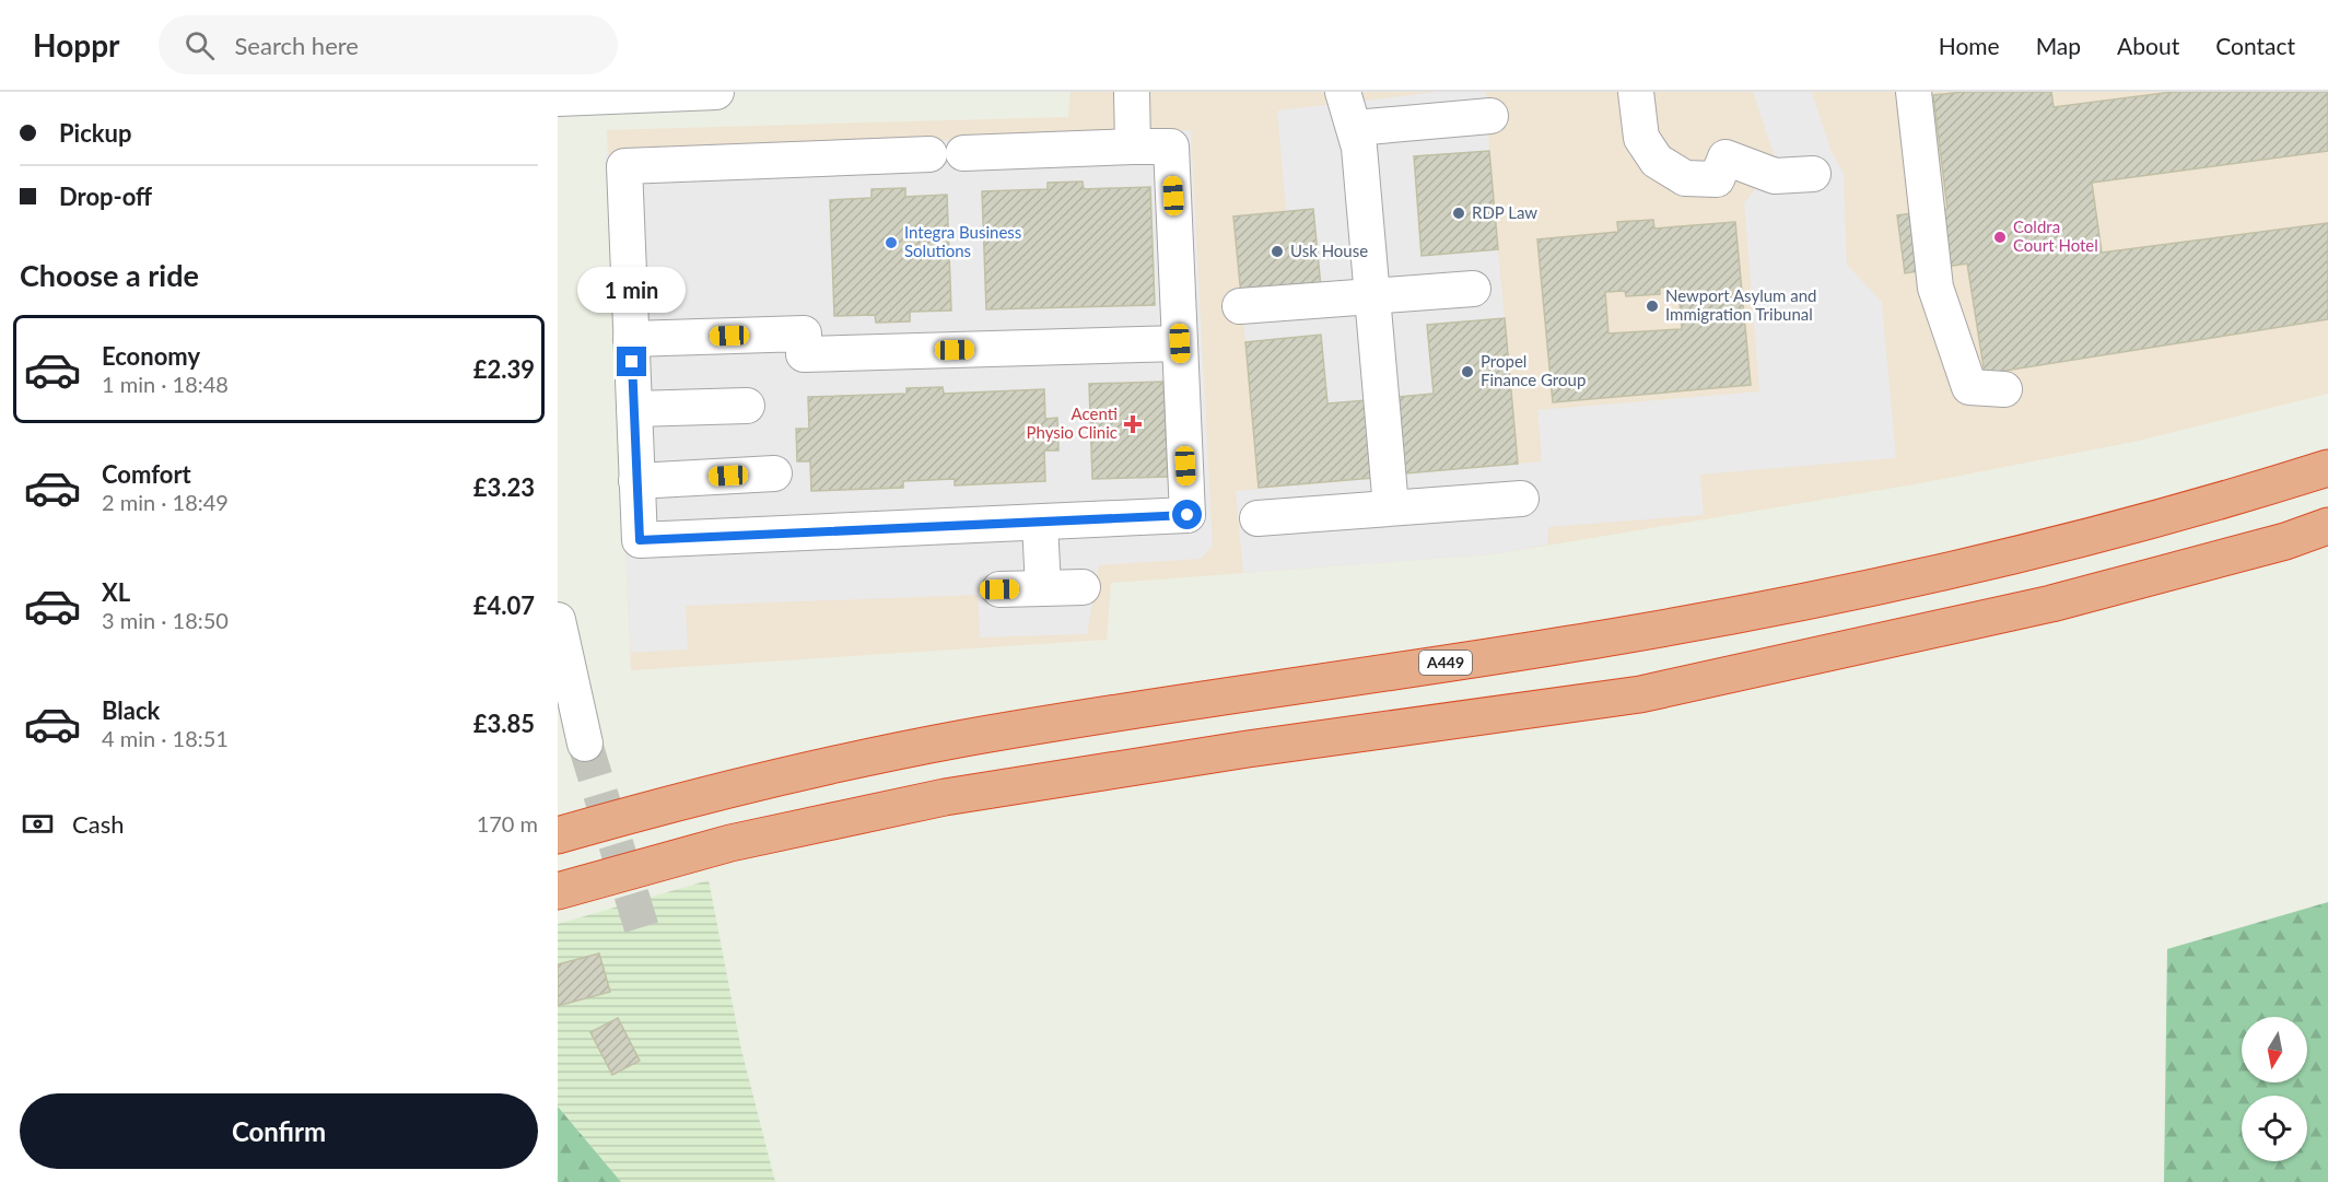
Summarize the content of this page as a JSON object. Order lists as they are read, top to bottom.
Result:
{
  "streets": {
    "highway": ["A449"]
  },
  "places": {
    "other": [
      "RDP Law",
      "Coldra Court Hotel",
      "Integra Business Solutions",
      "Usk House",
      "Newport Asylum and Immigration Tribunal",
      "Propel Finance Group"
    ],
    "health": ["Acenti Physio Clinic"]
  },
  "north": "bottom",
  "page": {
    "header": "Hoppr",
    "search": "Search here",
    "nav": [
      "Home",
      "Map",
      "About",
      "Contact"
    ],
    "banner": ["Pickup", "Drop-off"],
    "heading": "Choose a ride",
    "bubble": "1 min",
    "list": [
      {
        "name": "Economy",
        "note": "1 min · 18:48",
        "value": "£2.39"
      },
      {
        "name": "Comfort",
        "note": "2 min · 18:49",
        "value": "£3.23"
      },
      {
        "name": "XL",
        "note": "3 min · 18:50",
        "value": "£4.07"
      },
      {
        "name": "Black",
        "note": "4 min · 18:51",
        "value": "£3.85"
      }
    ],
    "pay": ["Cash", "170 m"],
    "buttons": "Confirm"
  }
}
